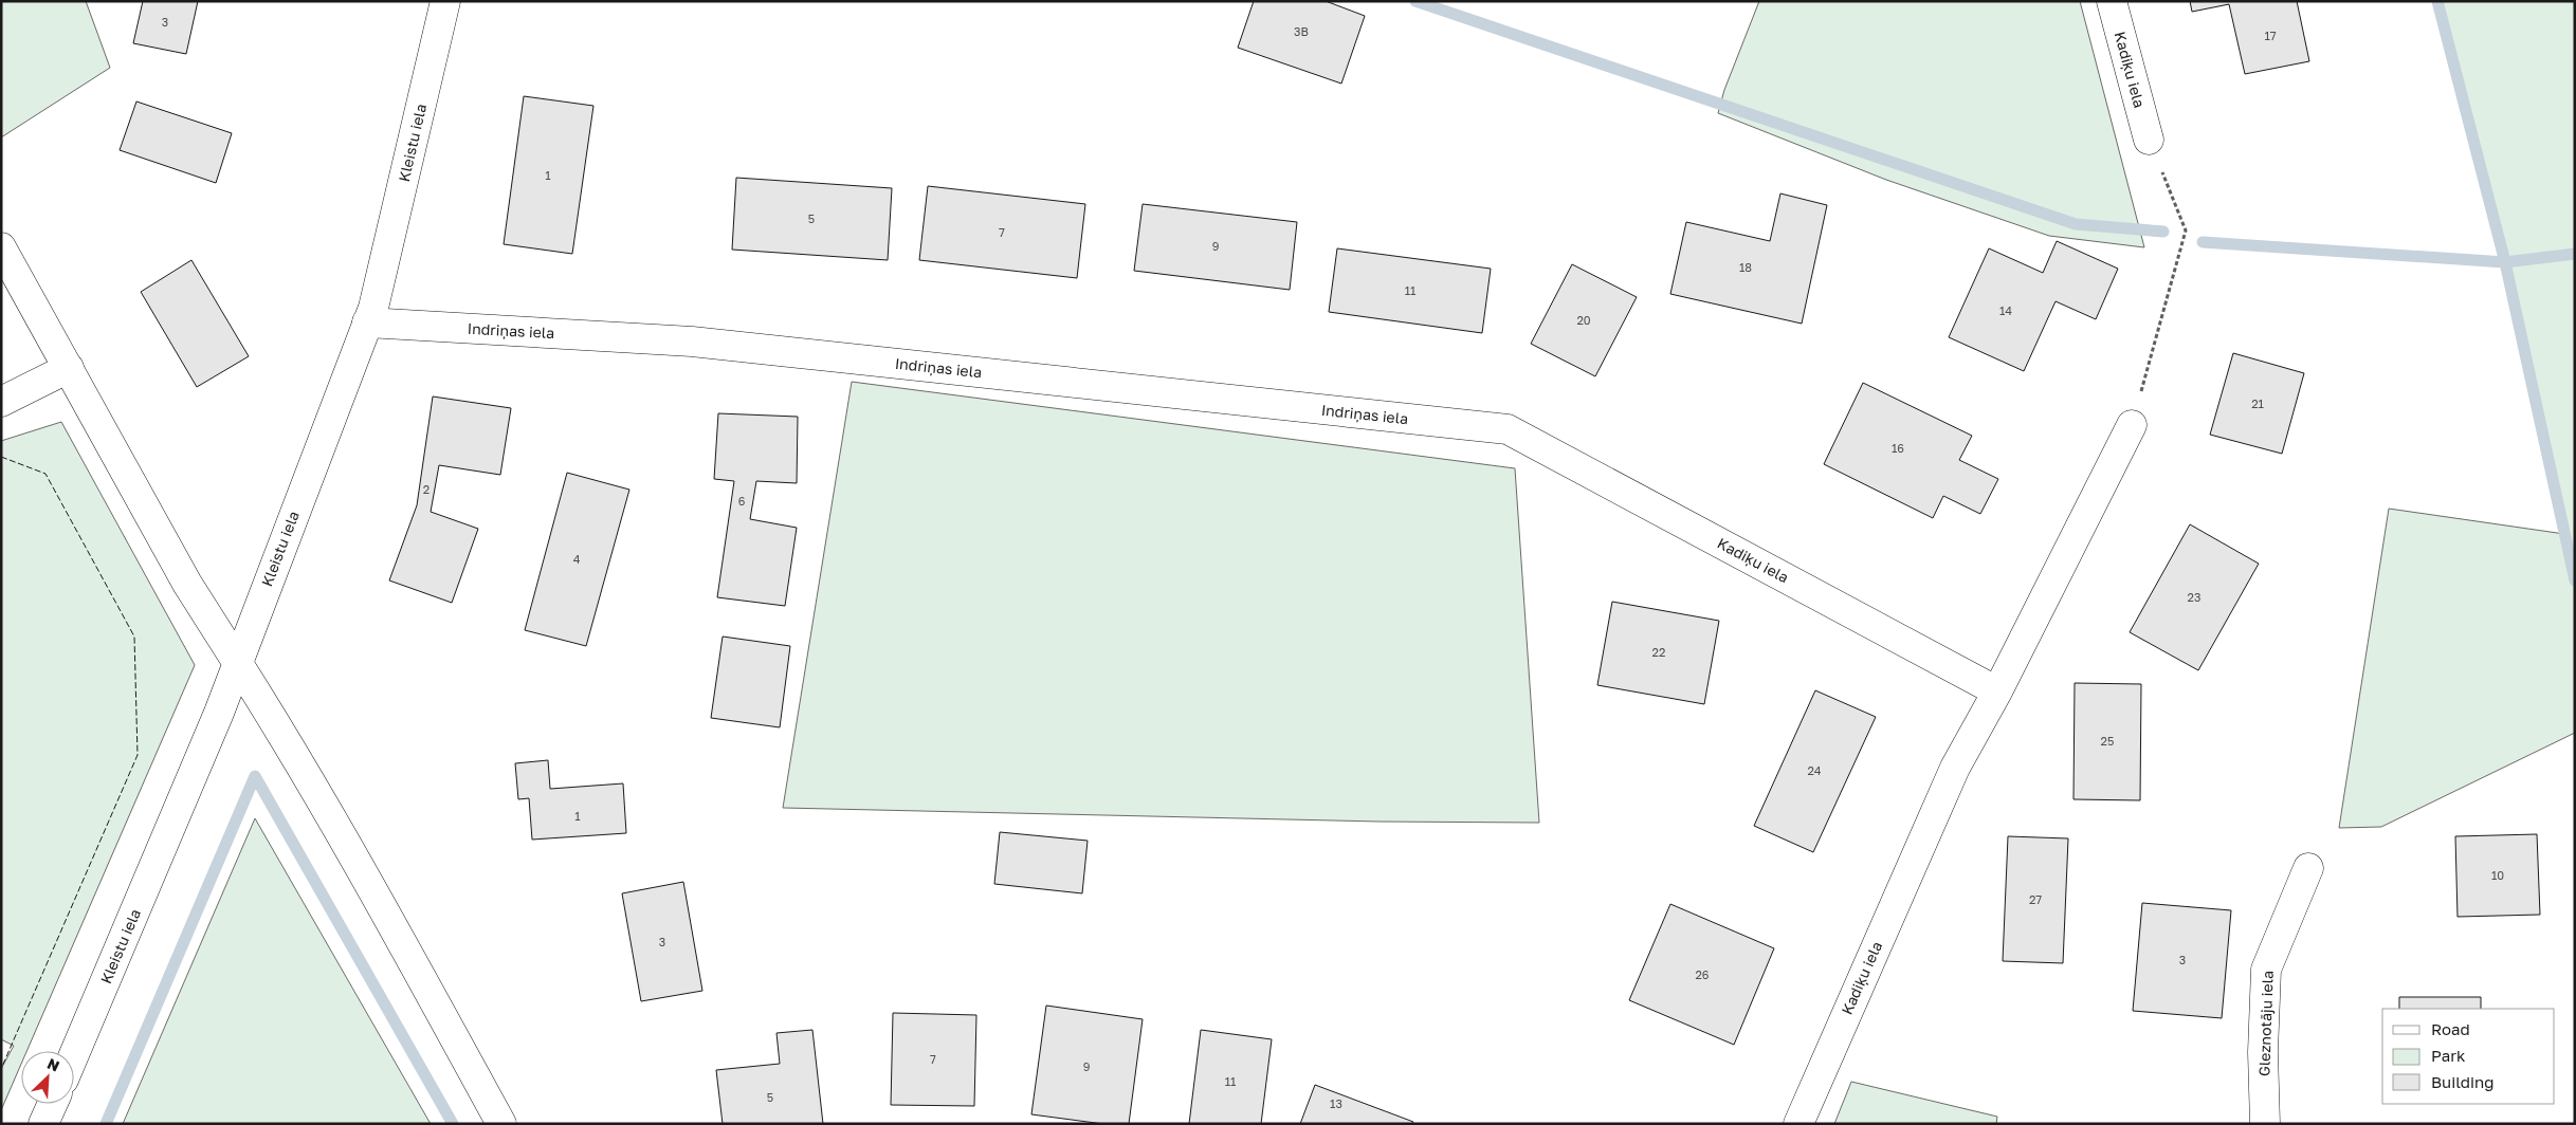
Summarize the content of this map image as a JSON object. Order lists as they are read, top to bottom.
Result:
{
  "streets": {
    "street": [
      "Kadiķu iela",
      "Kleistu iela",
      "Indriņas iela",
      "Gleznotāju iela"
    ]
  },
  "crossings": [
    ["Kadiķu iela", "Indriņas iela"],
    ["Kleistu iela", "Indriņas iela"]
  ],
  "house_numbers": [
    "3",
    "3B",
    "17",
    "1",
    "5",
    "7",
    "9",
    "18",
    "11",
    "14",
    "20",
    "21",
    "16",
    "2",
    "6",
    "4",
    "23",
    "22",
    "25",
    "24",
    "1",
    "10",
    "27",
    "3",
    "3",
    "26",
    "7",
    "9",
    "11",
    "5",
    "13"
  ],
  "legend": ["Road", "Park", "Building"],
  "north": "top right"
}
